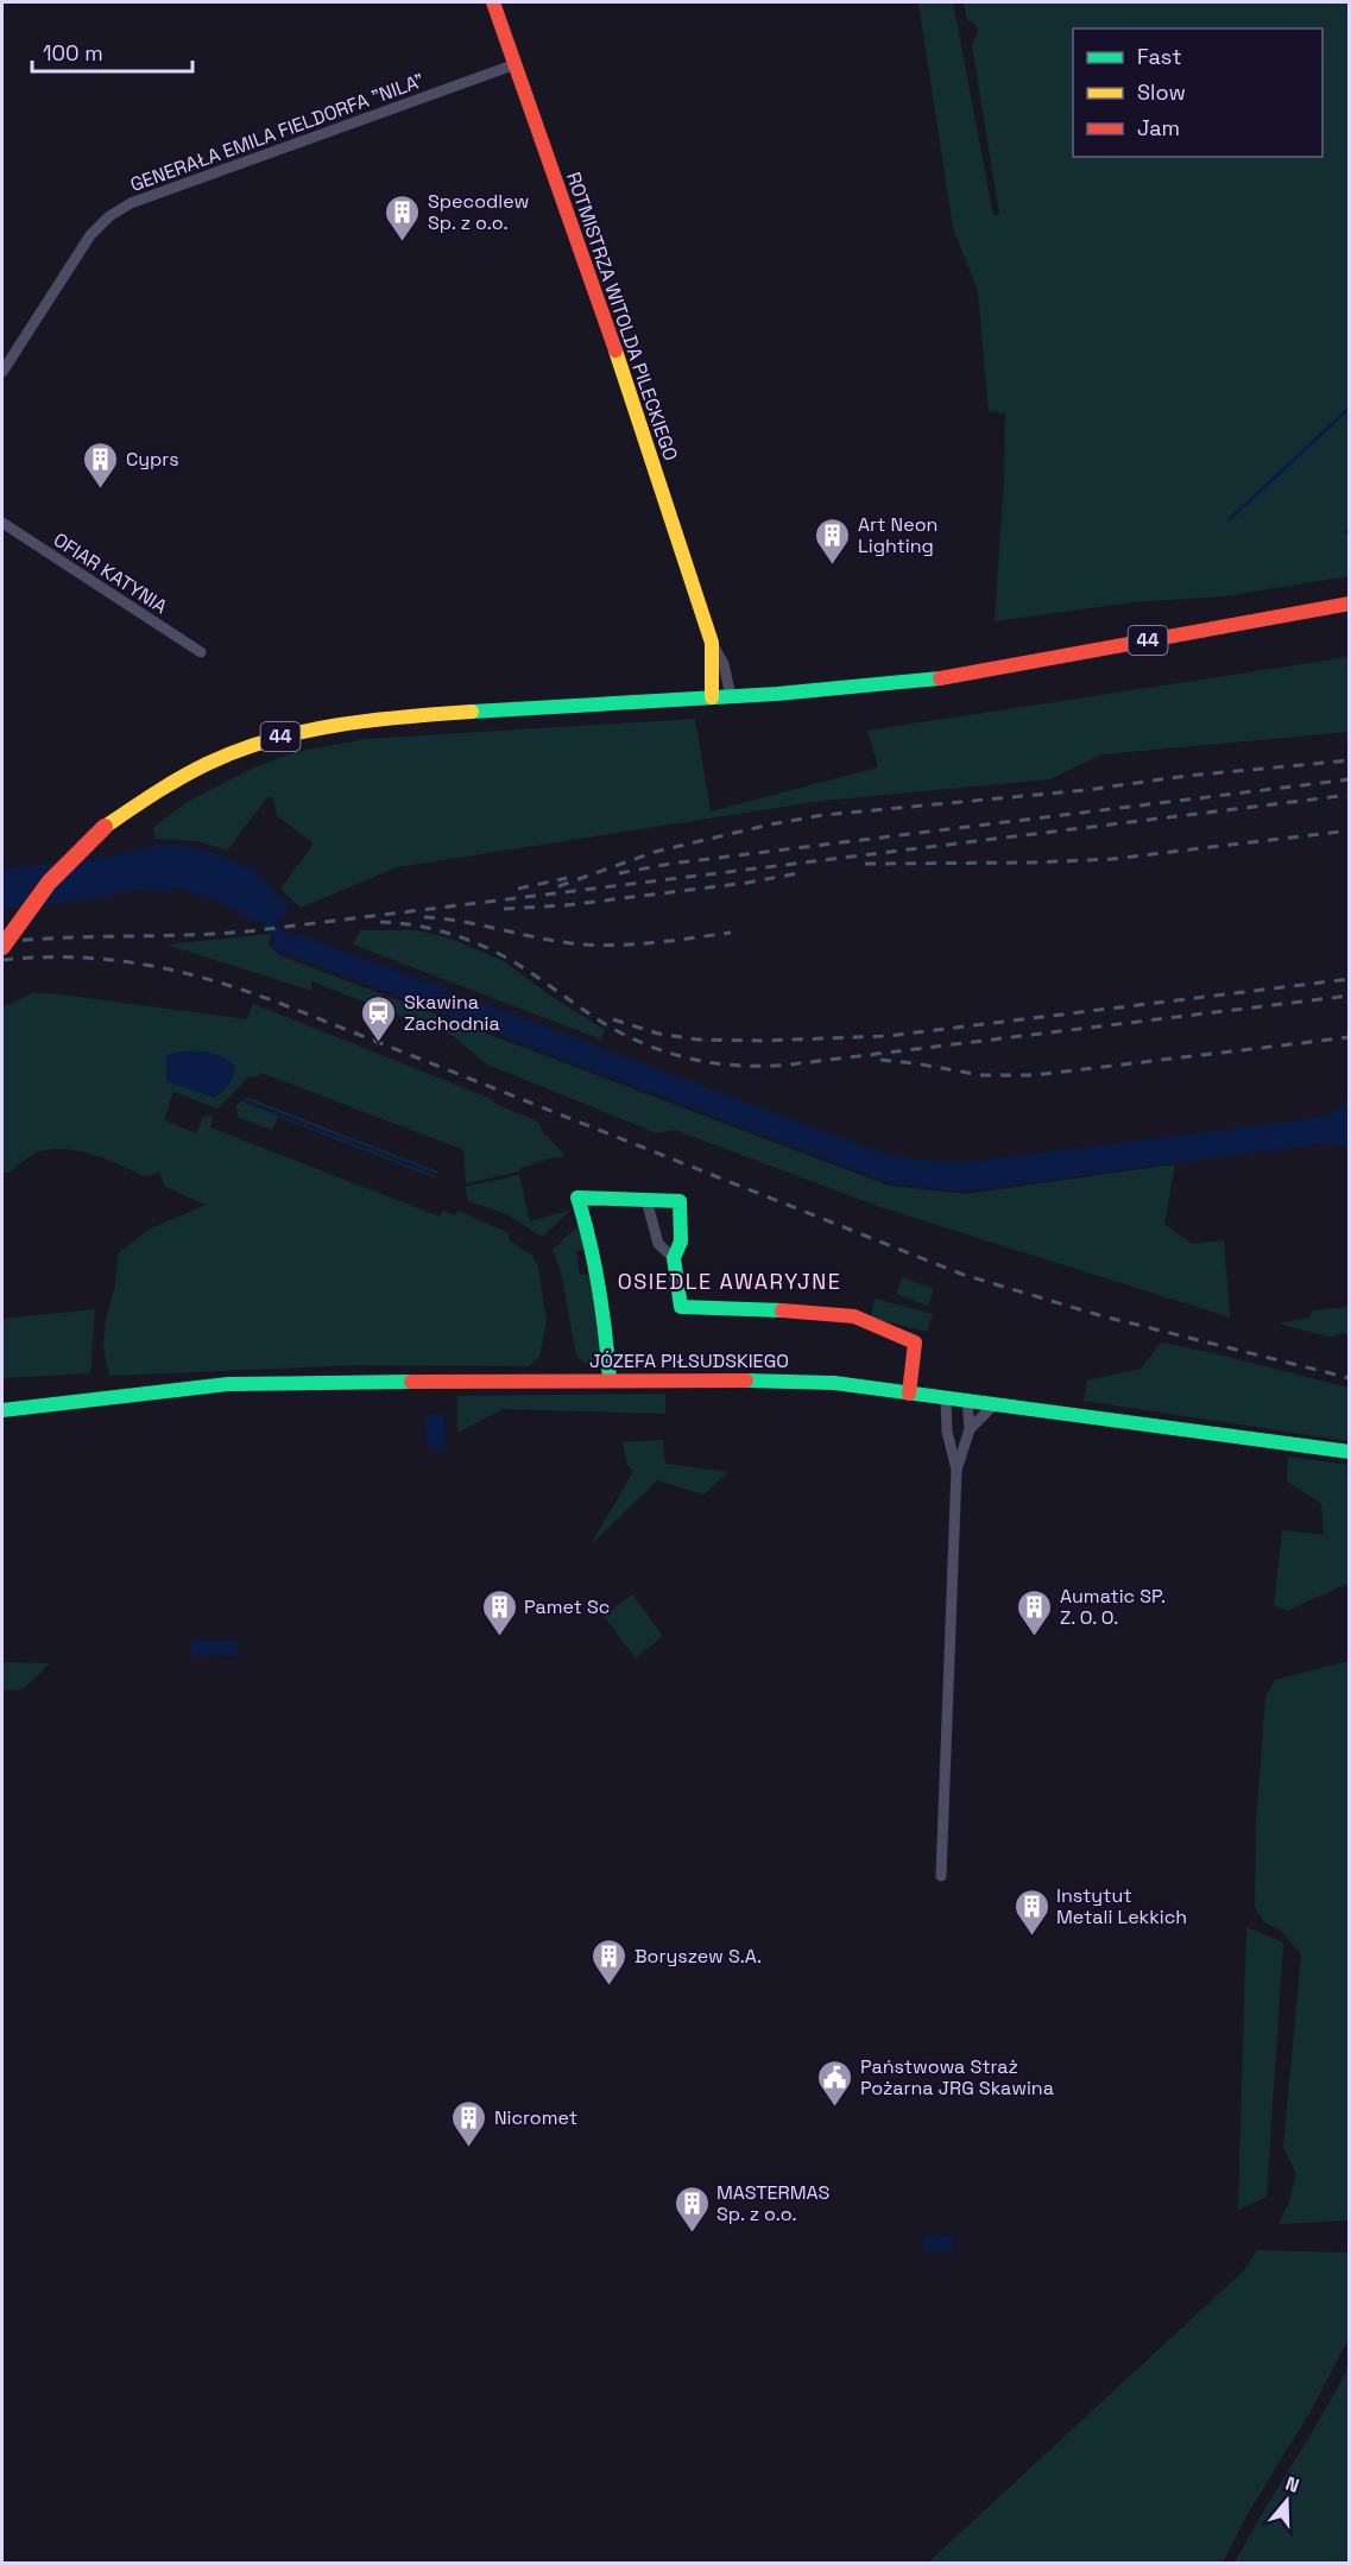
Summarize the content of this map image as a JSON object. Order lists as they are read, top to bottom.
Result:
{
  "streets": {
    "main road": ["ROTMISTRZA WITOLDA PILECKIEGO", "44", "JÓZEFA PIŁSUDSKIEGO"],
    "street": ["GENERAŁA EMILA FIELDORFA \"NILA\"", "OFIAR KATYNIA"]
  },
  "crossings": [
    ["GENERAŁA EMILA FIELDORFA \"NILA\"", "ROTMISTRZA WITOLDA PILECKIEGO"],
    ["ROTMISTRZA WITOLDA PILECKIEGO", "44"]
  ],
  "districts": ["OSIEDLE AWARYJNE"],
  "places": {
    "building": [
      "Specodlew Sp. z o.o.",
      "Cyprs",
      "Art Neon Lighting",
      "Pamet Sc",
      "Aumatic SP. Z. O. O.",
      "Instytut Metali Lekkich",
      "Boryszew S.A.",
      "Nicromet",
      "MASTERMAS Sp. z o.o."
    ],
    "station": ["Skawina Zachodnia"],
    "public building": ["Państwowa Straż Pożarna JRG Skawina"]
  },
  "legend": ["Fast", "Slow", "Jam"],
  "scale_bar": "100 m",
  "north": "top"
}
